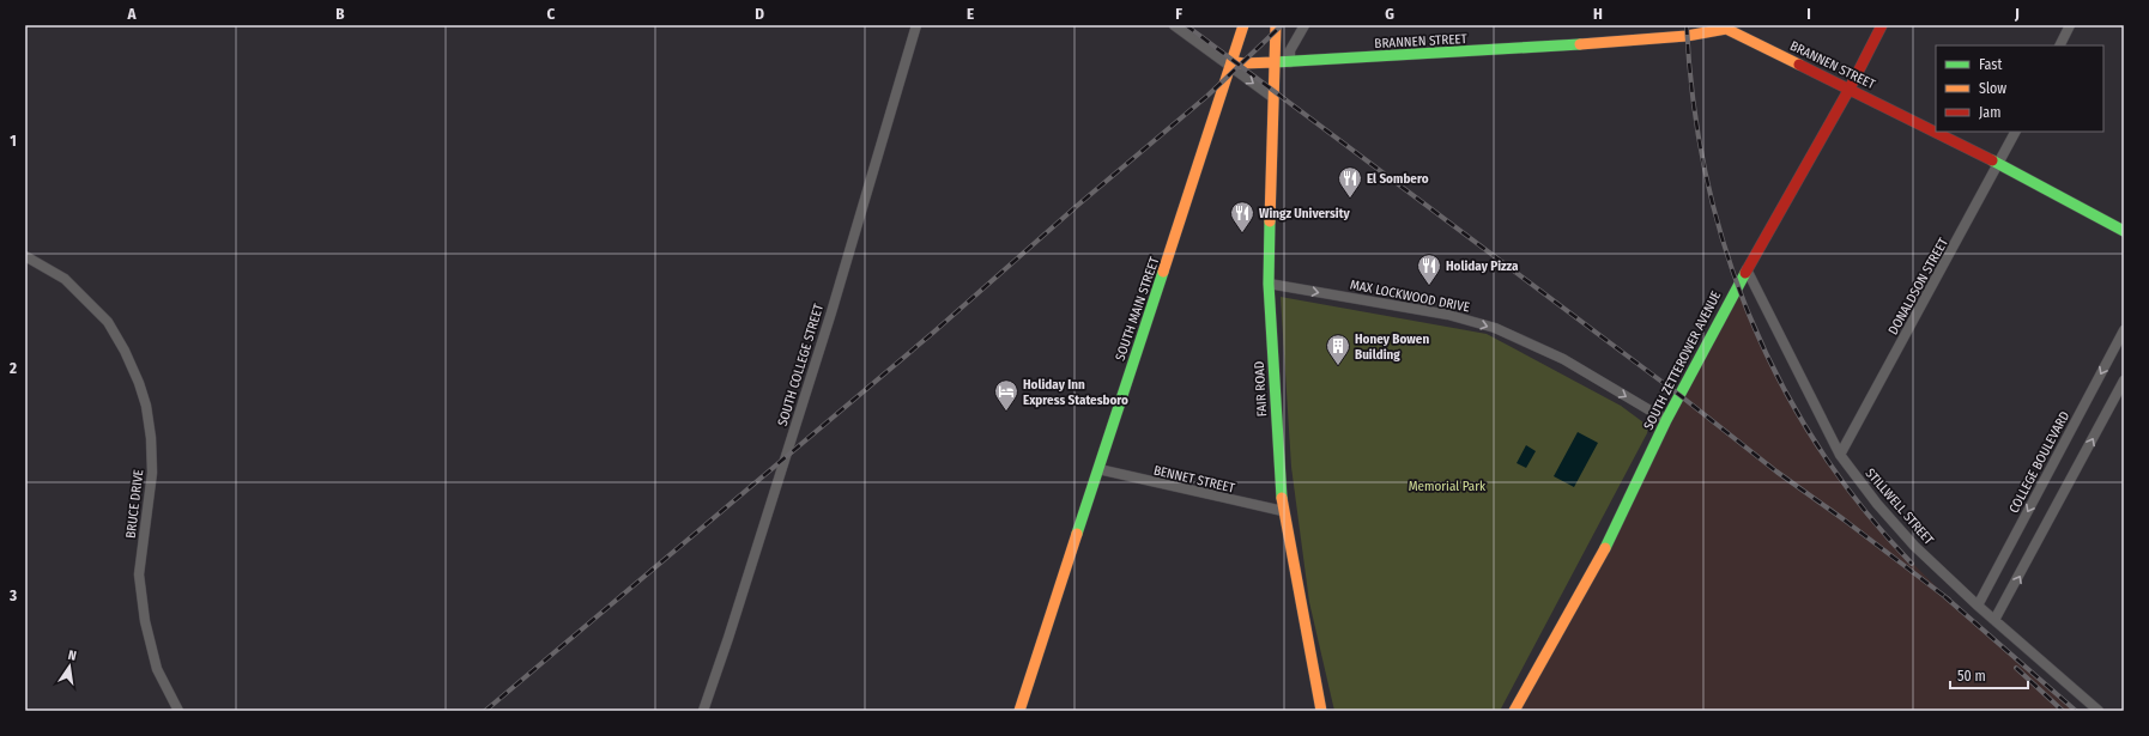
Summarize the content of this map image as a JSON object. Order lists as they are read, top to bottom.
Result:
{
  "streets": {
    "street": [
      "BRANNEN STREET",
      "DONALDSON STREET",
      "MAX LOCKWOOD DRIVE",
      "SOUTH MAIN STREET",
      "SOUTH ZETTEROWER AVENUE",
      "SOUTH COLLEGE STREET",
      "FAIR ROAD",
      "COLLEGE BOULEVARD",
      "BENNET STREET",
      "BRUCE DRIVE",
      "STILLWELL STREET"
    ]
  },
  "crossings": [
    ["BRANNEN STREET", "DONALDSON STREET"],
    ["BRANNEN STREET", "SOUTH MAIN STREET"],
    ["BRANNEN STREET", "SOUTH ZETTEROWER AVENUE"],
    ["BRANNEN STREET", "FAIR ROAD"],
    ["DONALDSON STREET", "STILLWELL STREET"],
    ["MAX LOCKWOOD DRIVE", "SOUTH ZETTEROWER AVENUE"],
    ["MAX LOCKWOOD DRIVE", "FAIR ROAD"],
    ["SOUTH MAIN STREET", "BENNET STREET"],
    ["SOUTH ZETTEROWER AVENUE", "STILLWELL STREET"],
    ["FAIR ROAD", "BENNET STREET"],
    ["COLLEGE BOULEVARD", "STILLWELL STREET"]
  ],
  "one_way": ["MAX LOCKWOOD DRIVE"],
  "parks": ["Memorial Park"],
  "places": {
    "restaurant": ["El Sombero", "Wingz University", "Holiday Pizza"],
    "building": ["Honey Bowen Building"],
    "hotel": ["Holiday Inn Express Statesboro"]
  },
  "legend": ["Fast", "Slow", "Jam"],
  "scale_bar": "50 m",
  "north": "top",
  "grid": {
    "columns": [
      "A",
      "B",
      "C",
      "D",
      "E",
      "F",
      "G",
      "H",
      "I",
      "J"
    ],
    "rows": ["1", "2", "3"]
  }
}
